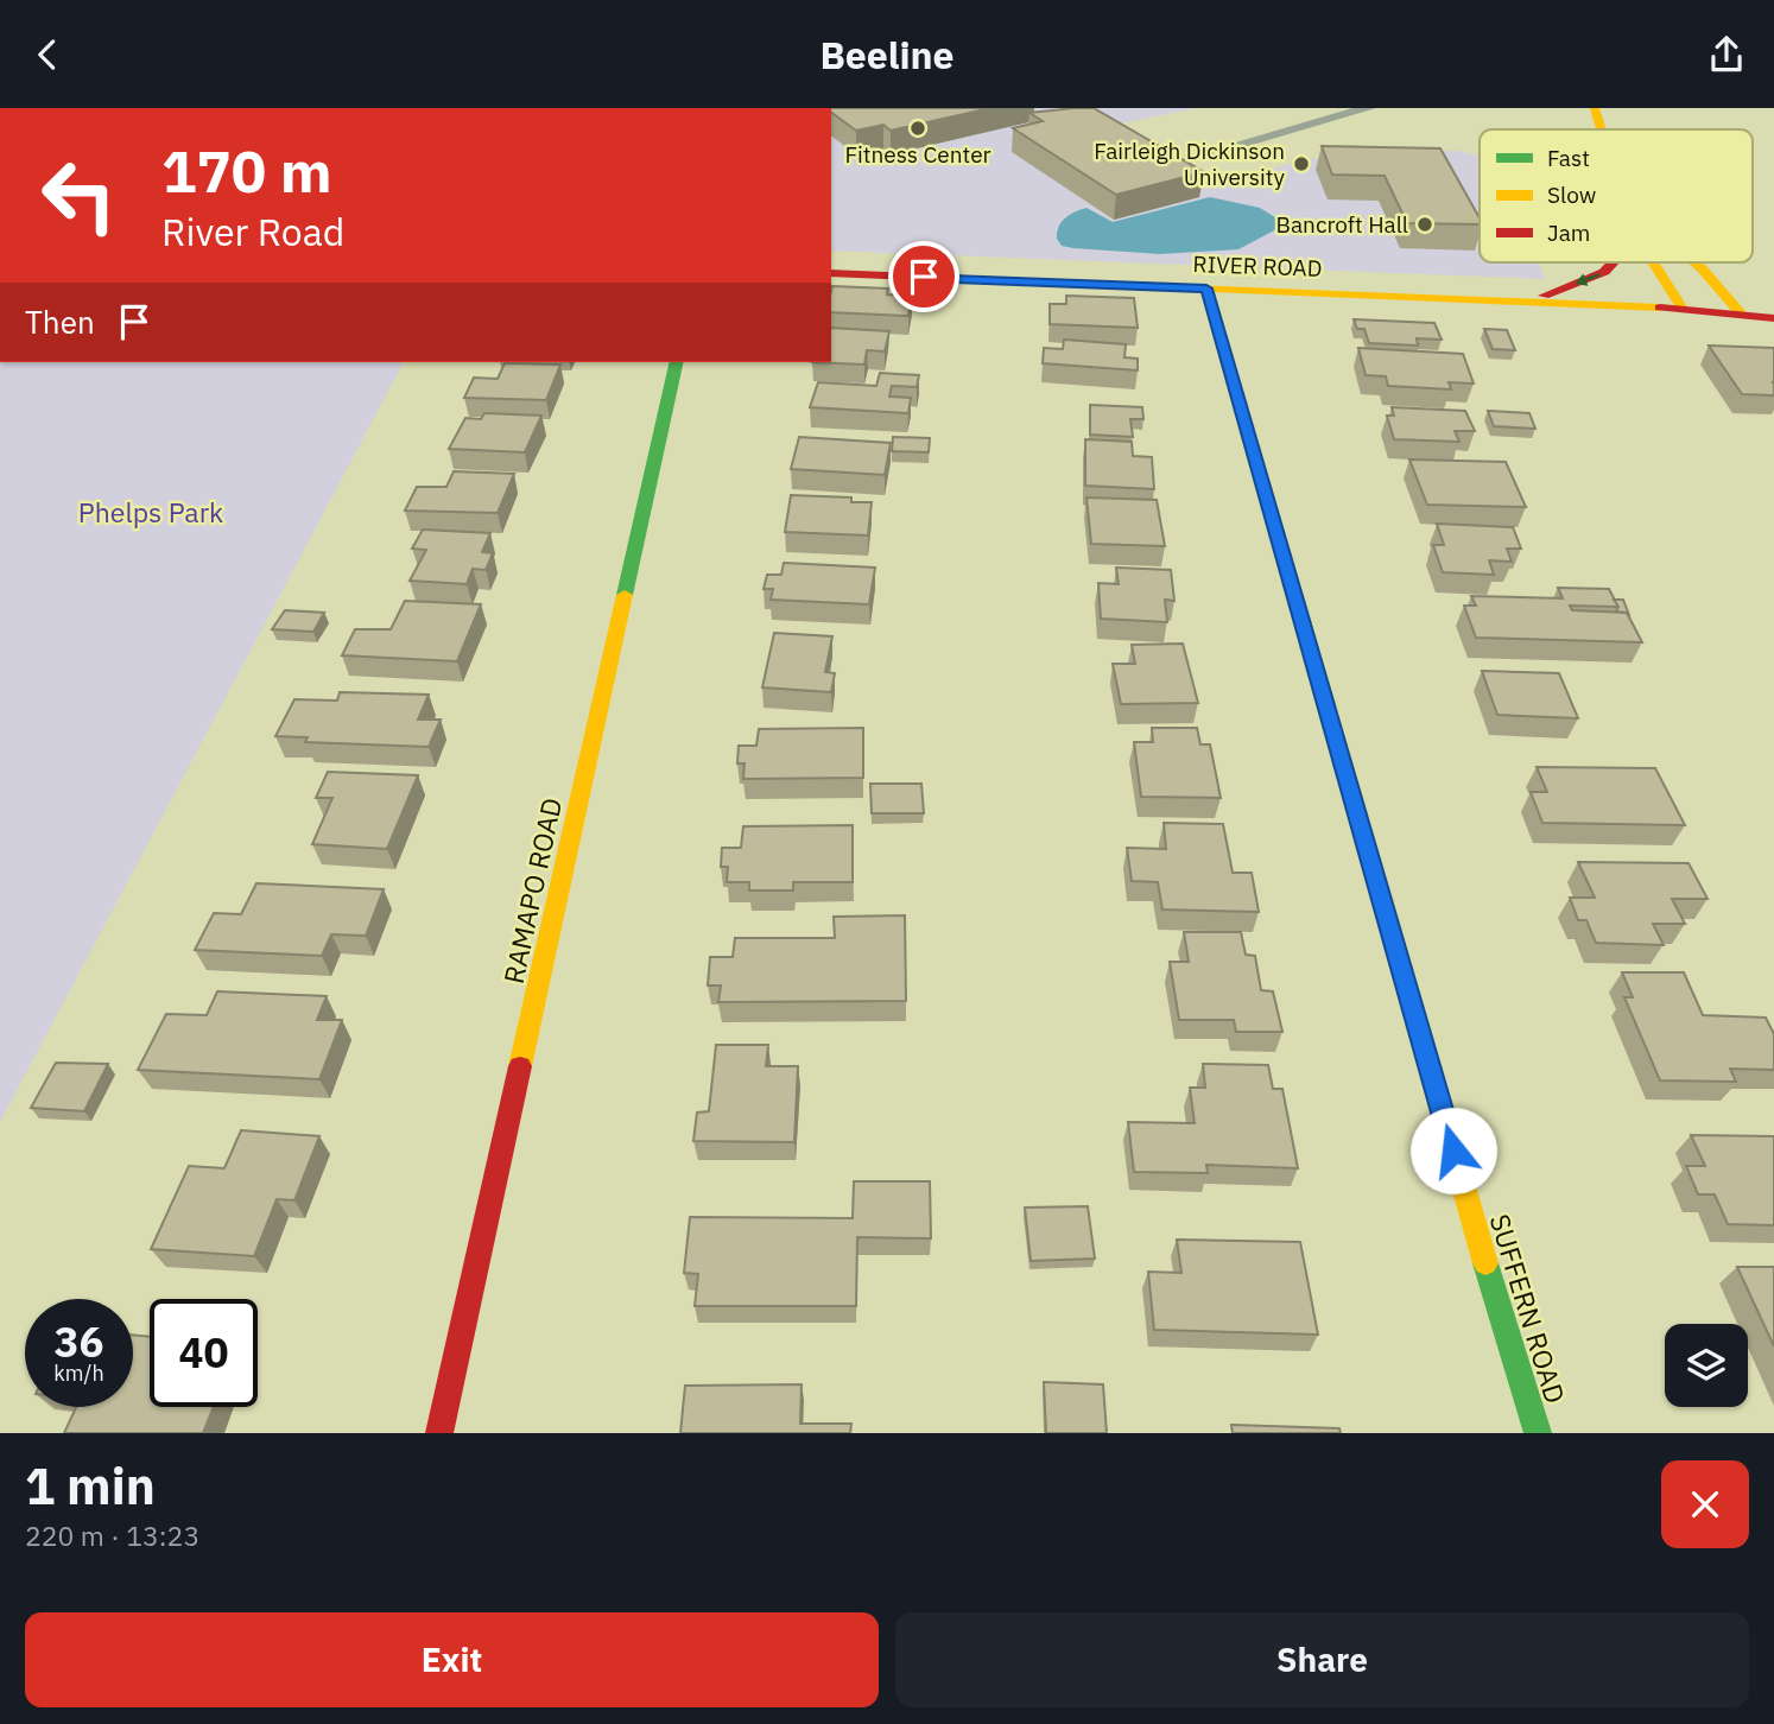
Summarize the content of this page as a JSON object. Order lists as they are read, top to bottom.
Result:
{
  "streets": {
    "street": ["RIVER ROAD", "RAMAPO ROAD", "SUFFERN ROAD"]
  },
  "crossings": [
    ["RIVER ROAD", "SUFFERN ROAD"]
  ],
  "parks": ["Phelps Park"],
  "places": ["Fitness Center", "Fairleigh Dickinson University", "Bancroft Hall"],
  "legend": ["Fast", "Slow", "Jam"],
  "page": {
    "header": "Beeline",
    "turn": ["170 m", "River Road"],
    "then": "Then",
    "speed": "36 km/h",
    "limit": "40",
    "heading": ["1 min", "220 m · 13:23"],
    "buttons": ["Exit", "Share"]
  }
}
